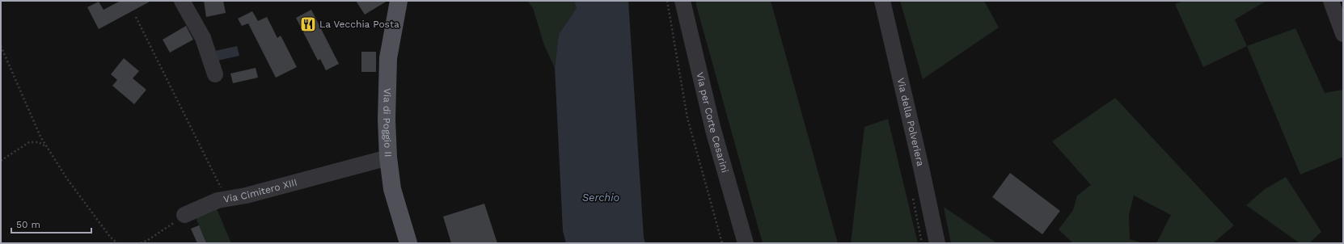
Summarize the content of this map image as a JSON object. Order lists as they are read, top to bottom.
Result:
{
  "streets": {
    "main road": ["Via di Poggio II"],
    "street": ["Via della Polveriera", "Via per Corte Cesarini", "Via Cimitero XIII"]
  },
  "crossings": [
    ["Via di Poggio II", "Via Cimitero XIII"]
  ],
  "water": ["Serchio"],
  "places": {
    "restaurant": ["La Vecchia Posta"]
  },
  "scale_bar": "50 m"
}
